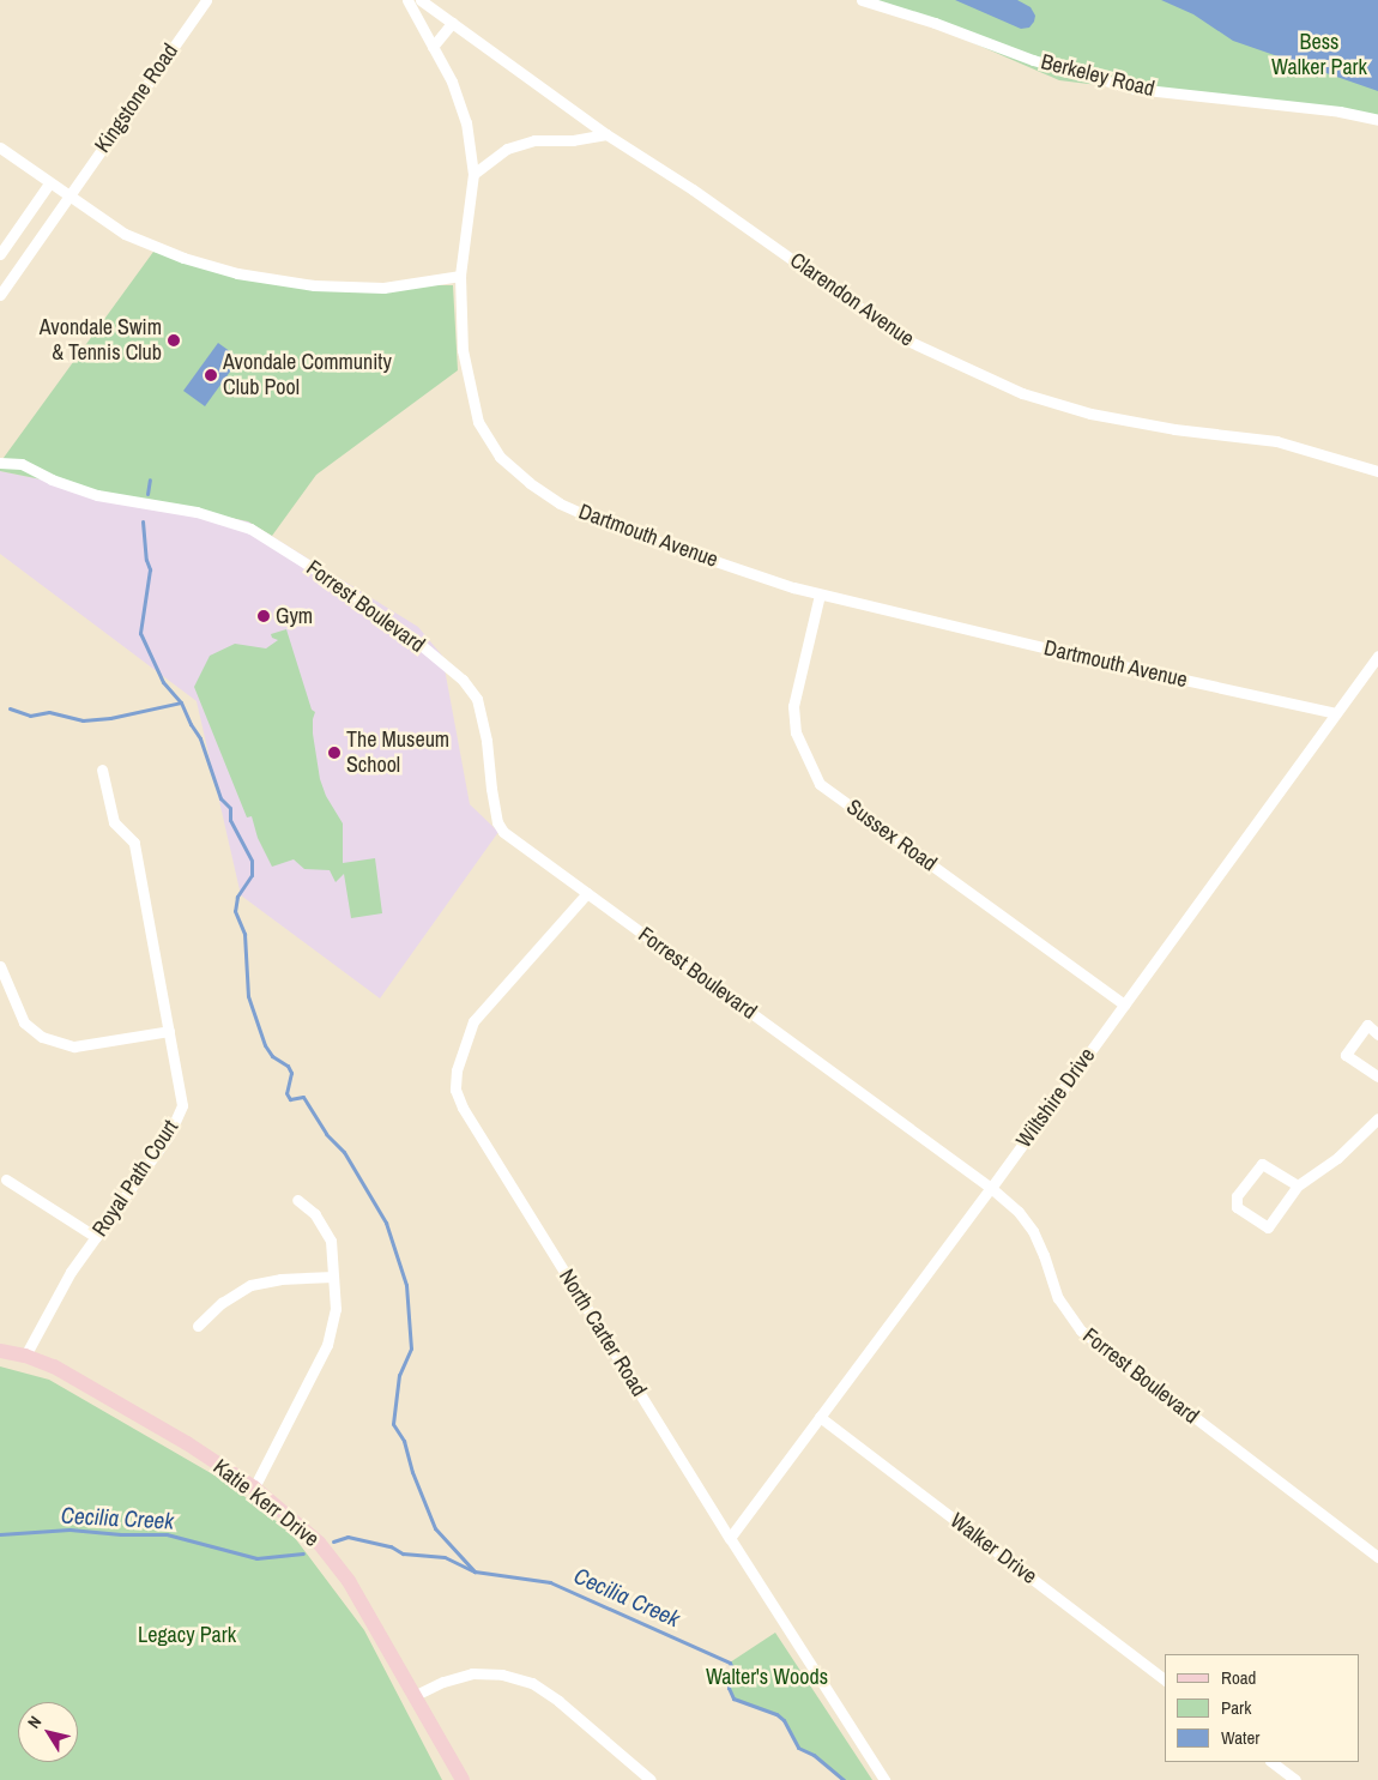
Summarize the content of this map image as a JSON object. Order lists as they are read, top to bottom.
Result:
{
  "streets": {
    "street": [
      "Berkeley Road",
      "Kingstone Road",
      "Clarendon Avenue",
      "Dartmouth Avenue",
      "Forrest Boulevard",
      "Sussex Road",
      "Wiltshire Drive",
      "Royal Path Court",
      "North Carter Road",
      "Katie Kerr Drive",
      "Walker Drive"
    ]
  },
  "crossings": [
    ["Dartmouth Avenue", "Sussex Road"],
    ["Dartmouth Avenue", "Wiltshire Drive"],
    ["Forrest Boulevard", "Wiltshire Drive"],
    ["Forrest Boulevard", "North Carter Road"],
    ["Sussex Road", "Wiltshire Drive"],
    ["Wiltshire Drive", "North Carter Road"],
    ["Wiltshire Drive", "Walker Drive"],
    ["Royal Path Court", "Katie Kerr Drive"]
  ],
  "water": ["Cecilia Creek"],
  "parks": ["Bess Walker Park", "Legacy Park", "Walter's Woods"],
  "places": [
    "Avondale Swim & Tennis Club",
    "Avondale Community Club Pool",
    "Gym",
    "The Museum School"
  ],
  "legend": ["Road", "Park", "Water"],
  "north": "top left"
}
